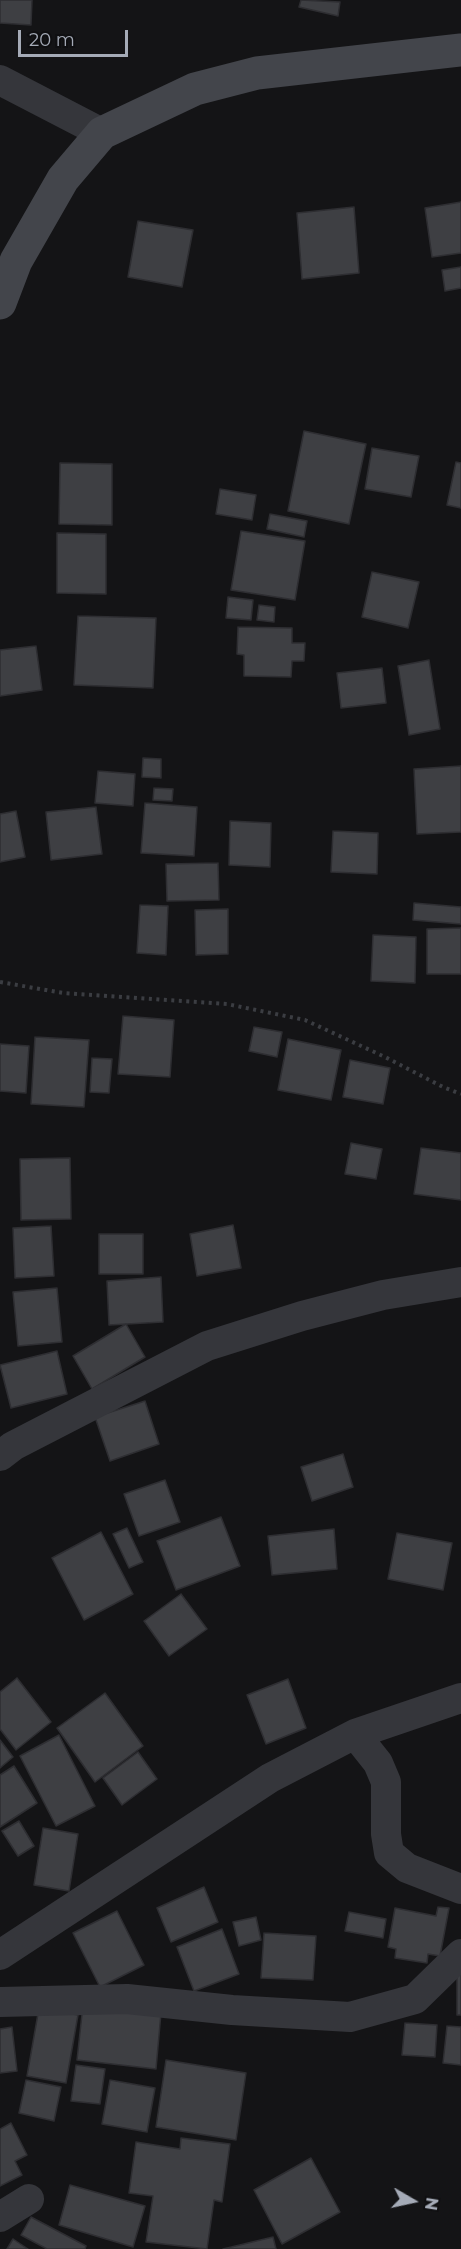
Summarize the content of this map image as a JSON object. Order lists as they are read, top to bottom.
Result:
{
  "scale_bar": "20 m",
  "north": "right"
}
